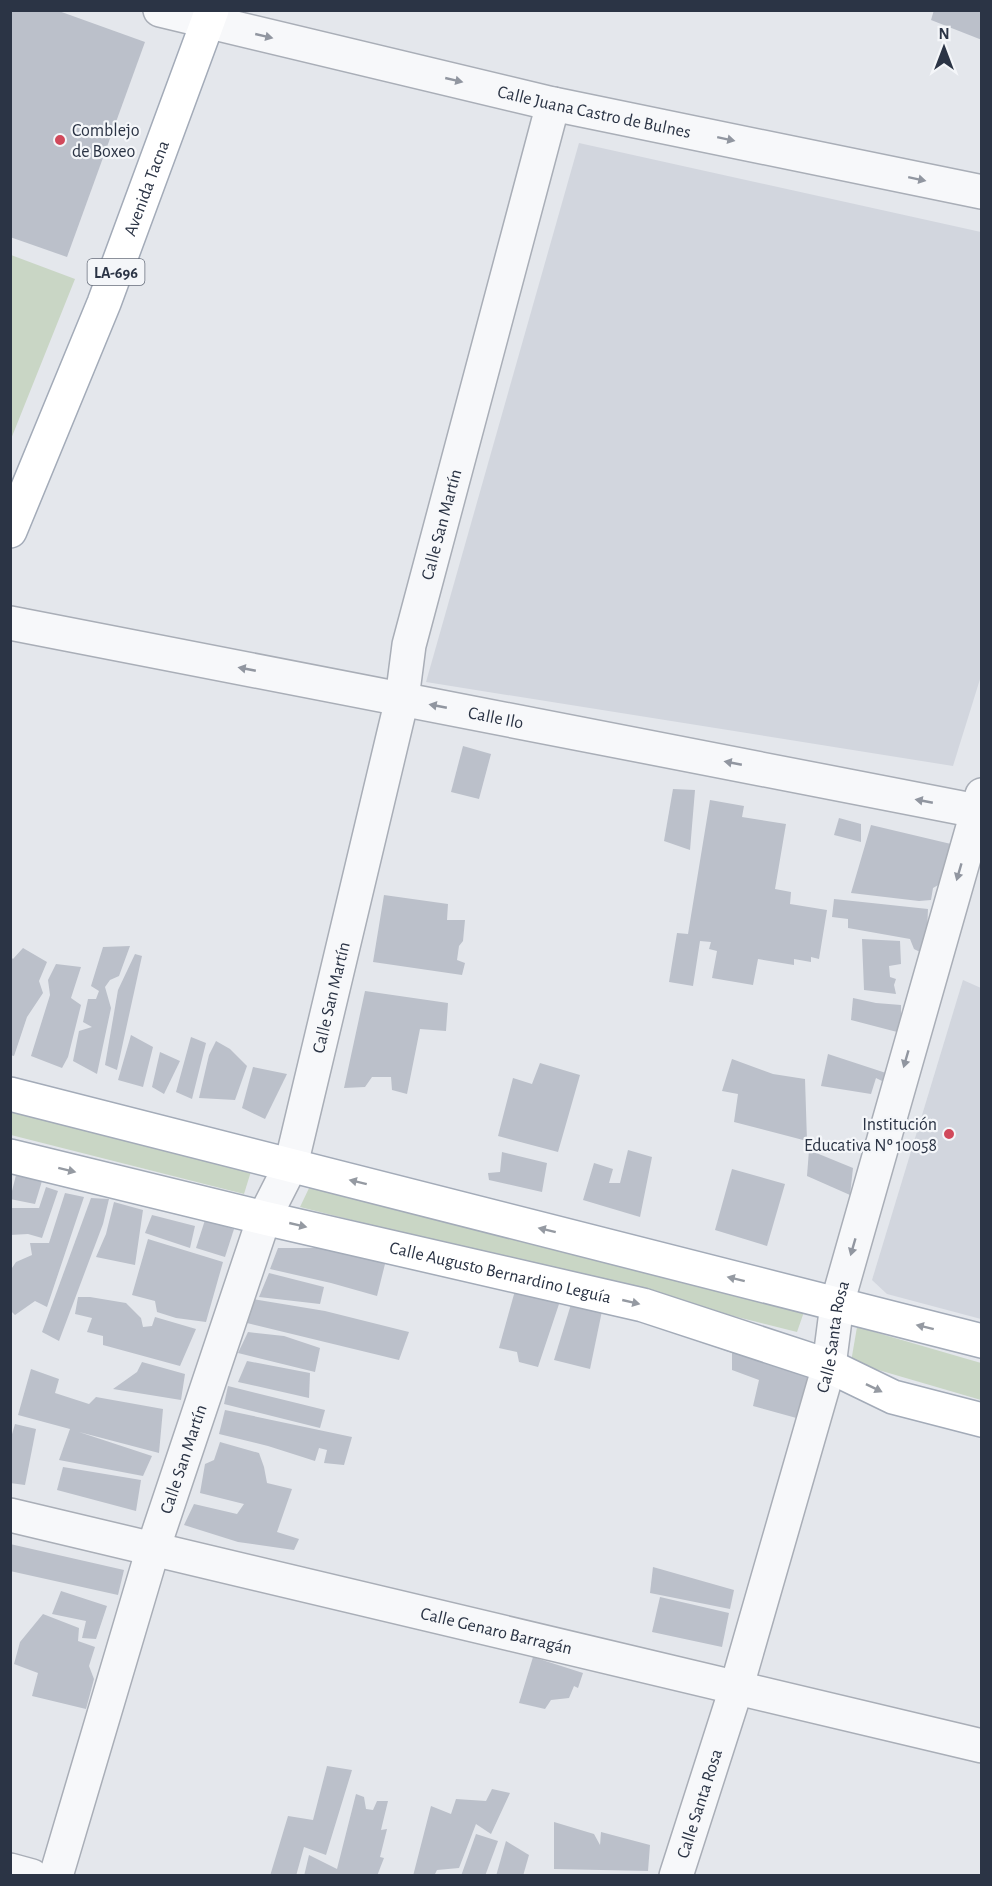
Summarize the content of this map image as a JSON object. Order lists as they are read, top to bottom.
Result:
{
  "streets": {
    "main road": ["Avenida Tacna", "LA-696", "Calle Augusto Bernardino Leguía"],
    "street": [
      "Calle Juana Castro de Bulnes",
      "Calle San Martín",
      "Calle Ilo",
      "Calle Santa Rosa",
      "Calle Genaro Barragán"
    ]
  },
  "crossings": [
    ["Calle Juana Castro de Bulnes", "Avenida Tacna"],
    ["Calle Juana Castro de Bulnes", "Calle San Martín"],
    ["Calle San Martín", "Calle Ilo"],
    ["Calle San Martín", "Calle Augusto Bernardino Leguía"],
    ["Calle San Martín", "Calle Genaro Barragán"],
    ["Calle Ilo", "Calle Santa Rosa"],
    ["Calle Augusto Bernardino Leguía", "Calle Santa Rosa"],
    ["Calle Santa Rosa", "Calle Genaro Barragán"]
  ],
  "one_way": ["Calle Juana Castro de Bulnes", "Calle Ilo", "Calle Santa Rosa"],
  "places": ["Comblejo de Boxeo", "Institución Educativa Nº 10058"],
  "north": "top"
}
